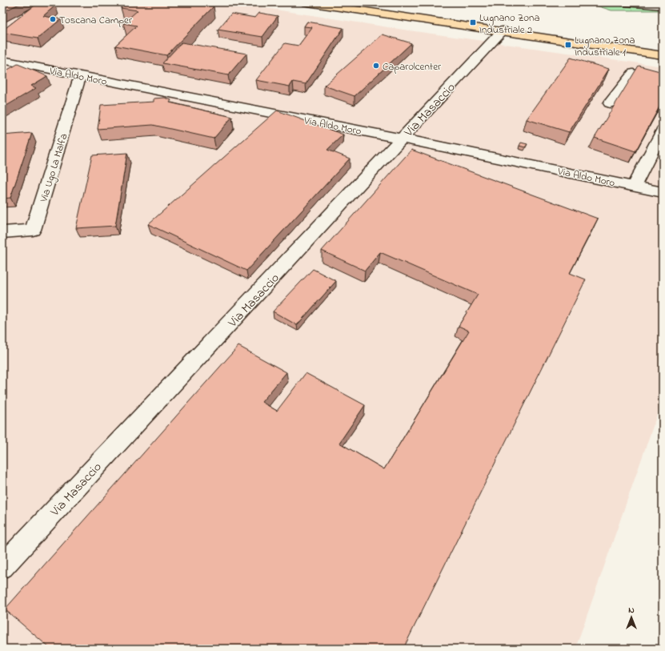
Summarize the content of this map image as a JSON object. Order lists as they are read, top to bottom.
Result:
{
  "streets": {
    "street": ["Via Aldo Moro", "Via Masaccio", "Via Ugo La Malfa"]
  },
  "crossings": [
    ["Via Aldo Moro", "Via Masaccio"],
    ["Via Aldo Moro", "Via Ugo La Malfa"]
  ],
  "places": {
    "other": ["Toscana Camper", "Caparolcenter"],
    "transit": ["Lugnano Zona Industriale 2", "Lugnano Zona Industriale 1"]
  },
  "north": "top"
}
